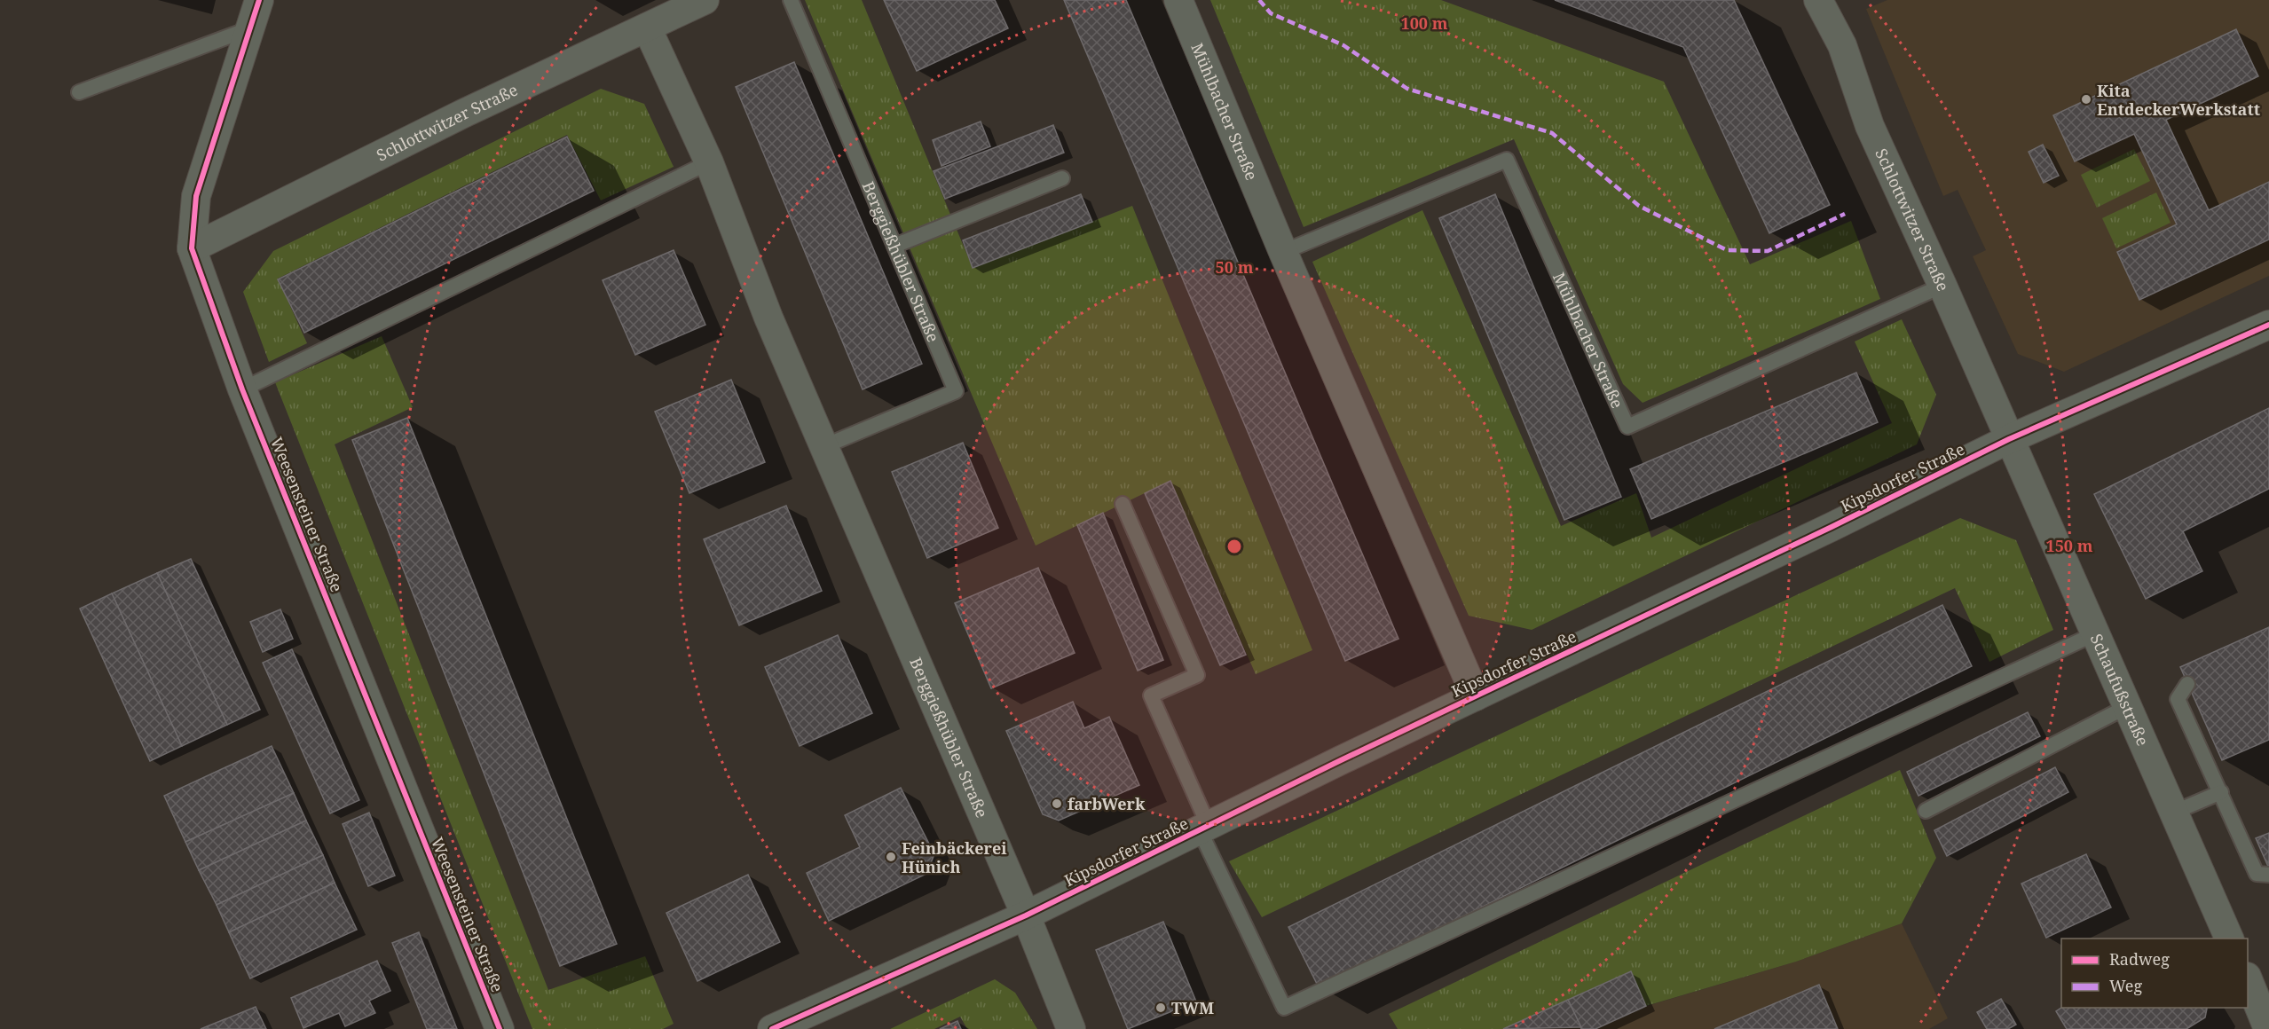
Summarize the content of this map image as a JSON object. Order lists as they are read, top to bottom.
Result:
{
  "streets": {
    "street": [
      "Mühlbacher Straße",
      "Schlottwitzer Straße",
      "Berggießhübler Straße",
      "Kipsdorfer Straße",
      "Weesensteiner Straße",
      "Schaufußstraße"
    ]
  },
  "crossings": [
    ["Mühlbacher Straße", "Schlottwitzer Straße"],
    ["Mühlbacher Straße", "Kipsdorfer Straße"],
    ["Schlottwitzer Straße", "Berggießhübler Straße"],
    ["Schlottwitzer Straße", "Kipsdorfer Straße"],
    ["Schlottwitzer Straße", "Weesensteiner Straße"],
    ["Schlottwitzer Straße", "Schaufußstraße"],
    ["Berggießhübler Straße", "Kipsdorfer Straße"],
    ["Kipsdorfer Straße", "Schaufußstraße"]
  ],
  "places": [
    "Kita EntdeckerWerkstatt",
    "farbWerk",
    "Feinbäckerei Hünich",
    "TWM"
  ],
  "legend": ["Radweg", "Weg"],
  "rings": ["100 m", "50 m", "150 m"]
}
